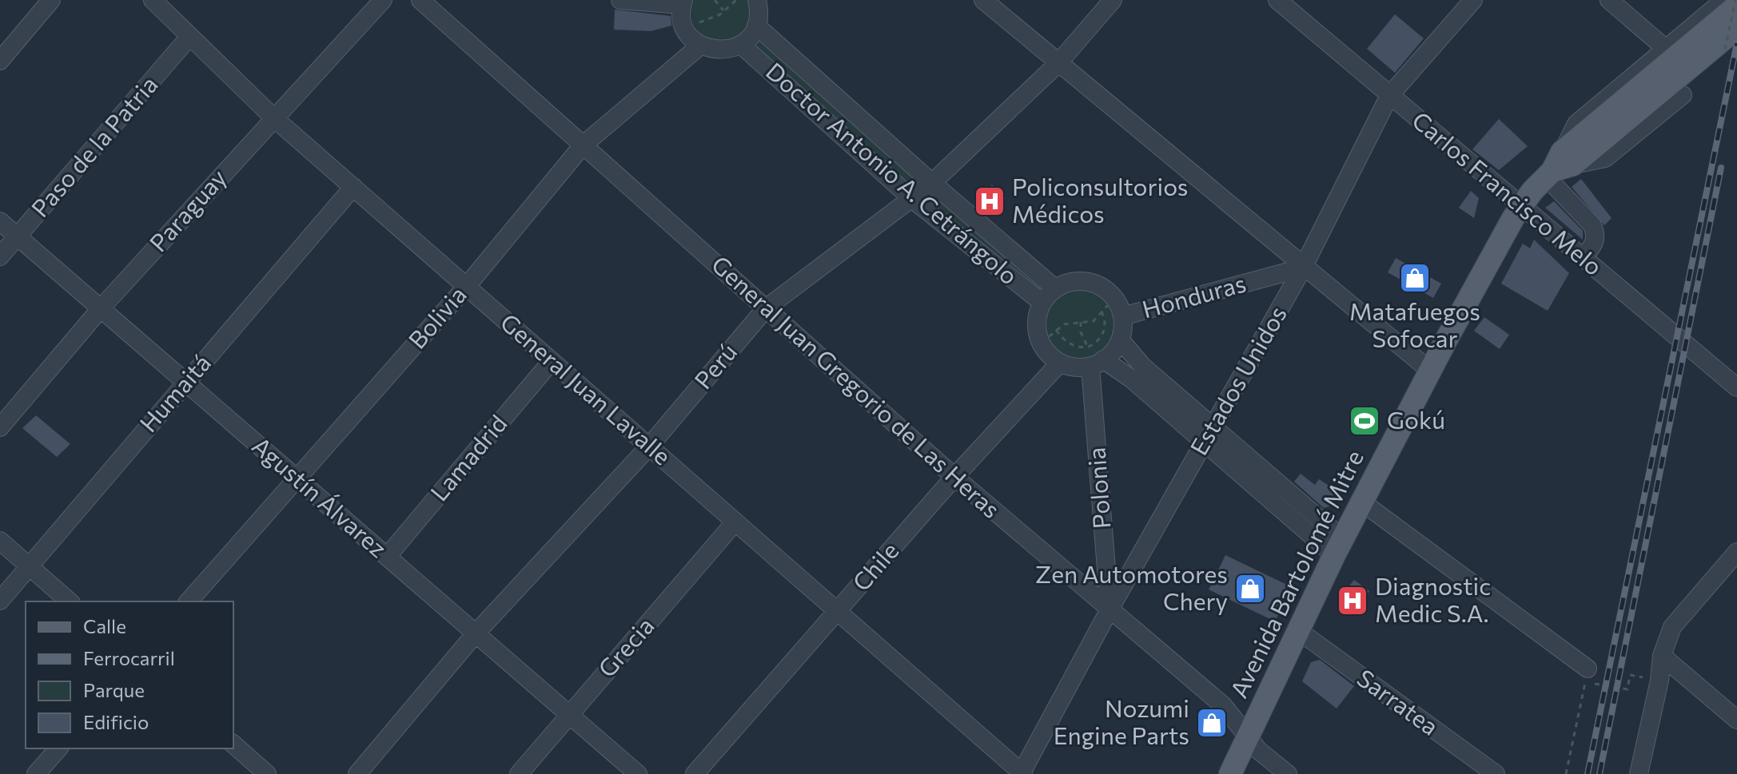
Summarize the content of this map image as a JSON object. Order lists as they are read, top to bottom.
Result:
{
  "streets": {
    "main road": ["Avenida Bartolomé Mitre"],
    "street": [
      "Paso de la Patria",
      "Doctor Antonio A. Cetrángolo",
      "Carlos Francisco Melo",
      "Paraguay",
      "Honduras",
      "Bolivia",
      "Perú",
      "Estados Unidos",
      "General Juan Gregorio de Las Heras",
      "General Juan Lavalle",
      "Humaitá",
      "Lamadrid",
      "Polonia",
      "Agustín Álvarez",
      "Chile",
      "Grecia",
      "Sarratea"
    ]
  },
  "crossings": [
    ["Paso de la Patria", "General Juan Lavalle"],
    ["Paso de la Patria", "Agustín Álvarez"],
    ["Doctor Antonio A. Cetrángolo", "Perú"],
    ["Carlos Francisco Melo", "Estados Unidos"],
    ["Carlos Francisco Melo", "Avenida Bartolomé Mitre"],
    ["Paraguay", "General Juan Lavalle"],
    ["Paraguay", "Agustín Álvarez"],
    ["Honduras", "Estados Unidos"],
    ["Bolivia", "General Juan Gregorio de Las Heras"],
    ["Bolivia", "General Juan Lavalle"],
    ["Bolivia", "Agustín Álvarez"],
    ["Perú", "General Juan Gregorio de Las Heras"],
    ["Perú", "General Juan Lavalle"],
    ["Perú", "Agustín Álvarez"],
    ["Estados Unidos", "General Juan Gregorio de Las Heras"],
    ["Estados Unidos", "General Juan Lavalle"],
    ["Estados Unidos", "Polonia"],
    ["General Juan Gregorio de Las Heras", "Polonia"],
    ["General Juan Gregorio de Las Heras", "Chile"],
    ["General Juan Gregorio de Las Heras", "Avenida Bartolomé Mitre"],
    ["General Juan Lavalle", "Humaitá"],
    ["General Juan Lavalle", "Lamadrid"],
    ["General Juan Lavalle", "Chile"],
    ["General Juan Lavalle", "Grecia"],
    ["Humaitá", "Agustín Álvarez"],
    ["Lamadrid", "Agustín Álvarez"],
    ["Agustín Álvarez", "Grecia"],
    ["Avenida Bartolomé Mitre", "Sarratea"]
  ],
  "places": {
    "hospital": ["Policonsultorios Médicos", "Diagnostic Medic S.A."],
    "shop": ["Matafuegos Sofocar", "Zen Automotores Chery", "Nozumi Engine Parts"],
    "sports": ["Gokú"]
  },
  "legend": [
    "Calle",
    "Ferrocarril",
    "Parque",
    "Edificio"
  ]
}
